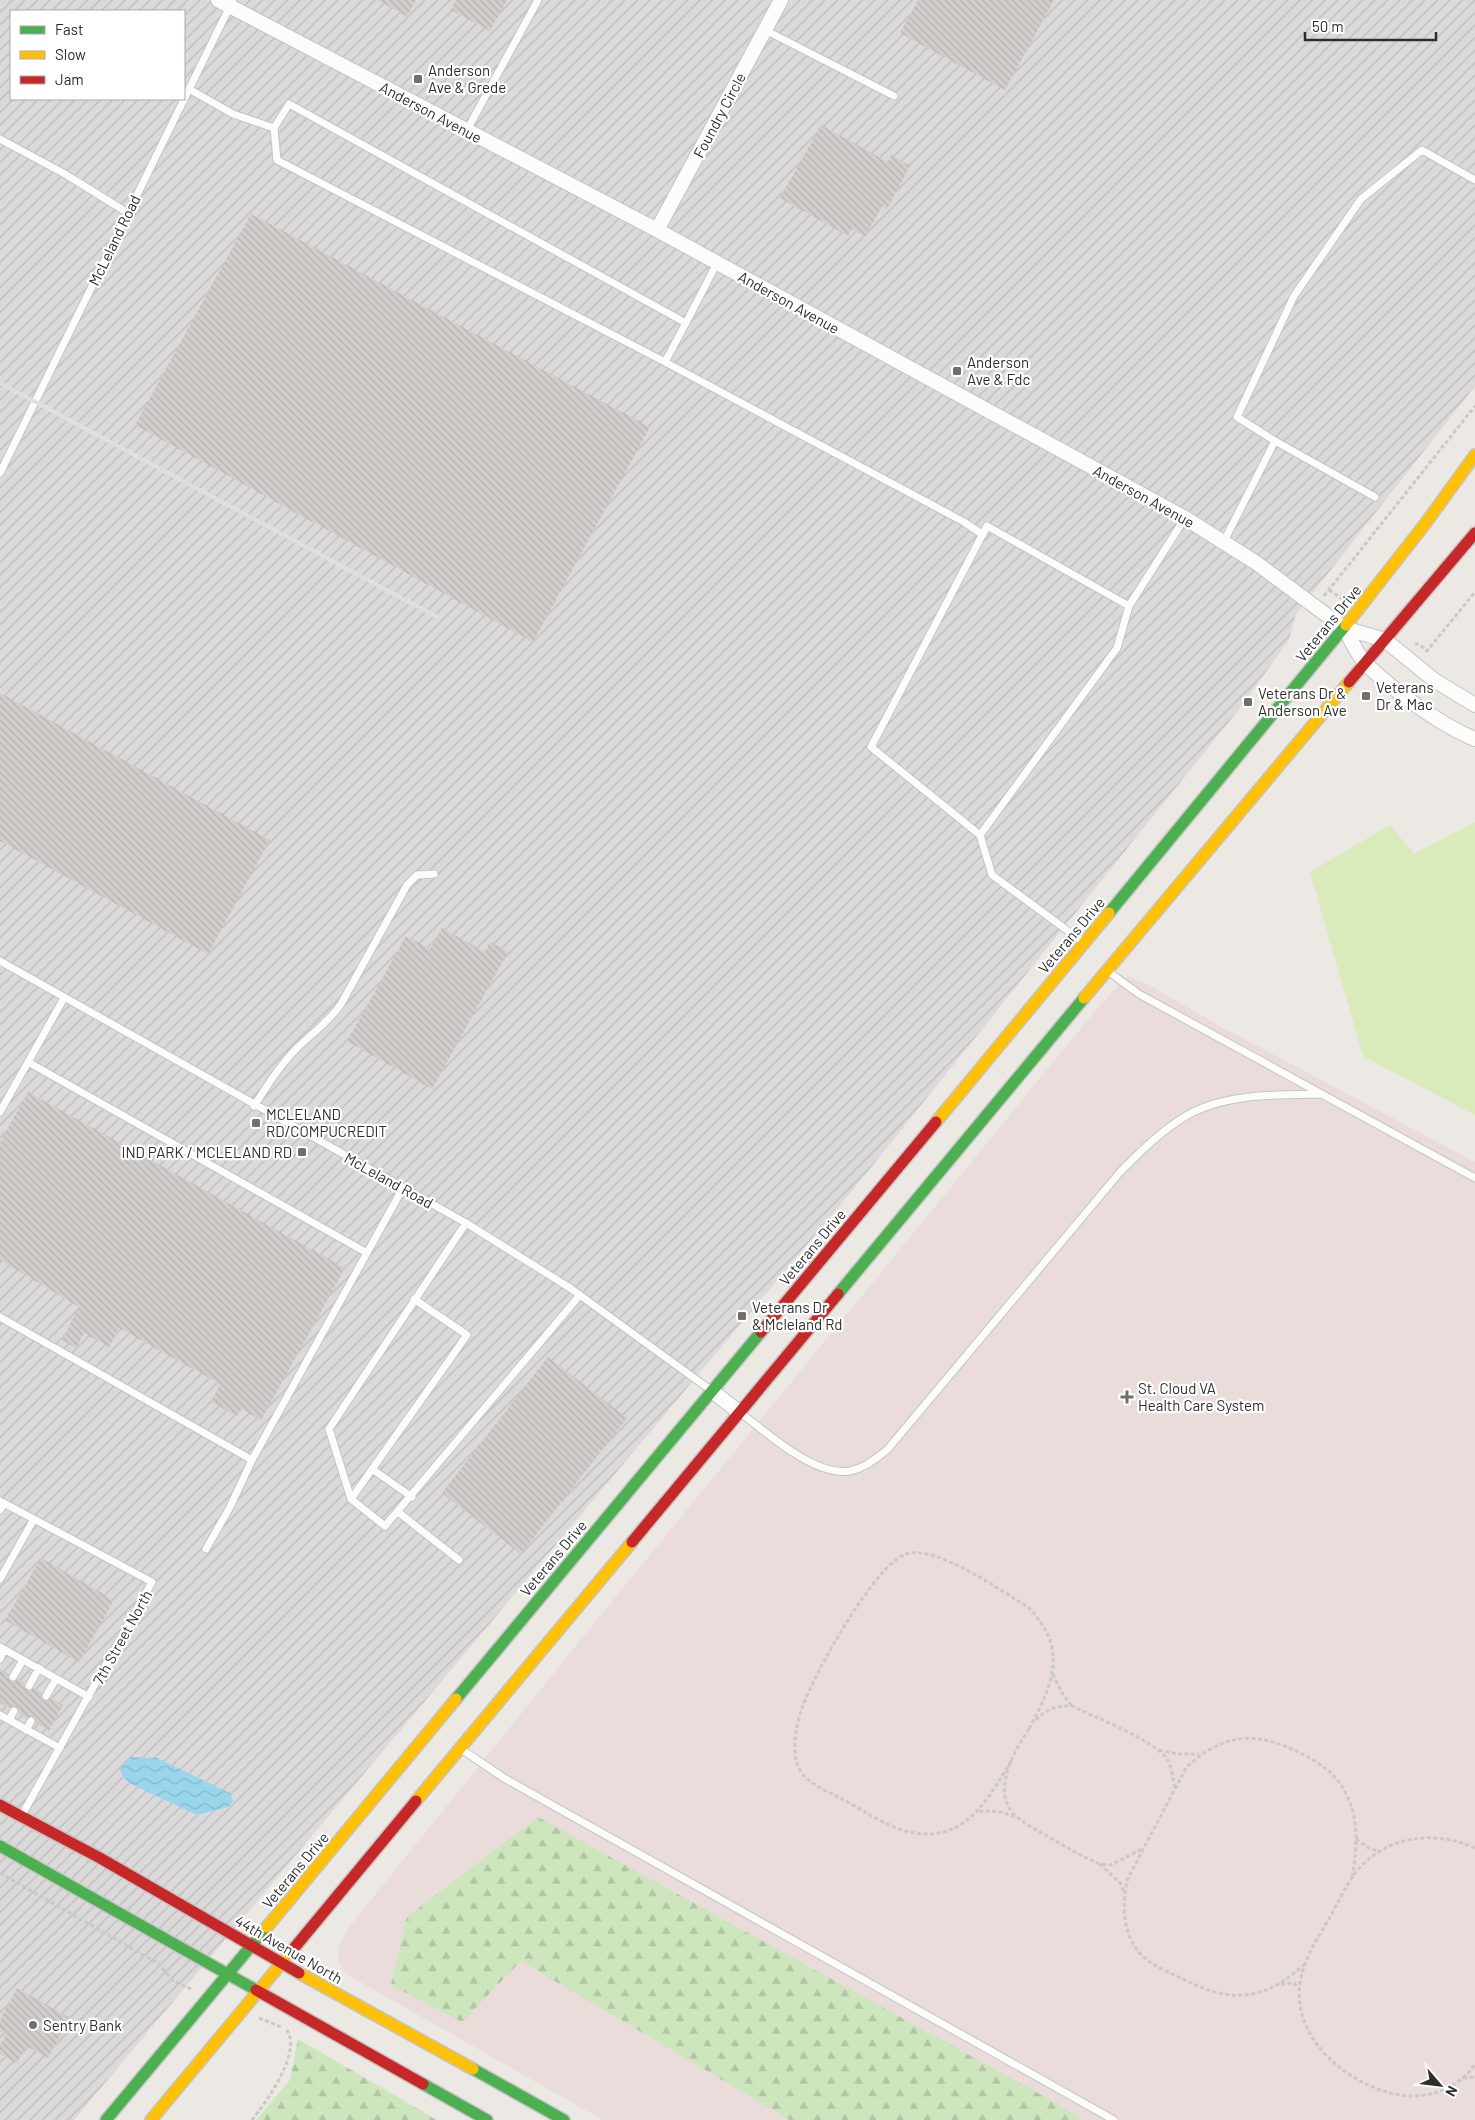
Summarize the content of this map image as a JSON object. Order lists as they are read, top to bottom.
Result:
{
  "streets": {
    "main road": ["Veterans Drive", "44th Avenue North"],
    "street": ["Anderson Avenue", "Foundry Circle"],
    "lane": ["McLeland Road", "7th Street North"]
  },
  "crossings": [
    ["Anderson Avenue", "Foundry Circle"],
    ["Anderson Avenue", "McLeland Road"],
    ["Anderson Avenue", "Veterans Drive"],
    ["McLeland Road", "Veterans Drive"],
    ["Veterans Drive", "44th Avenue North"],
    ["7th Street North", "44th Avenue North"]
  ],
  "places": {
    "transit": [
      "Anderson Ave & Grede",
      "Anderson Ave & Fdc",
      "Veterans Dr & Mac",
      "Veterans Dr & Anderson Ave",
      "MCLELAND RD/COMPUCREDIT",
      "IND PARK / MCLELAND RD",
      "Veterans Dr & Mcleland Rd"
    ],
    "health": ["St. Cloud VA Health Care System"],
    "other": ["Sentry Bank"]
  },
  "legend": ["Fast", "Slow", "Jam"],
  "scale_bar": "50 m",
  "north": "bottom right"
}
